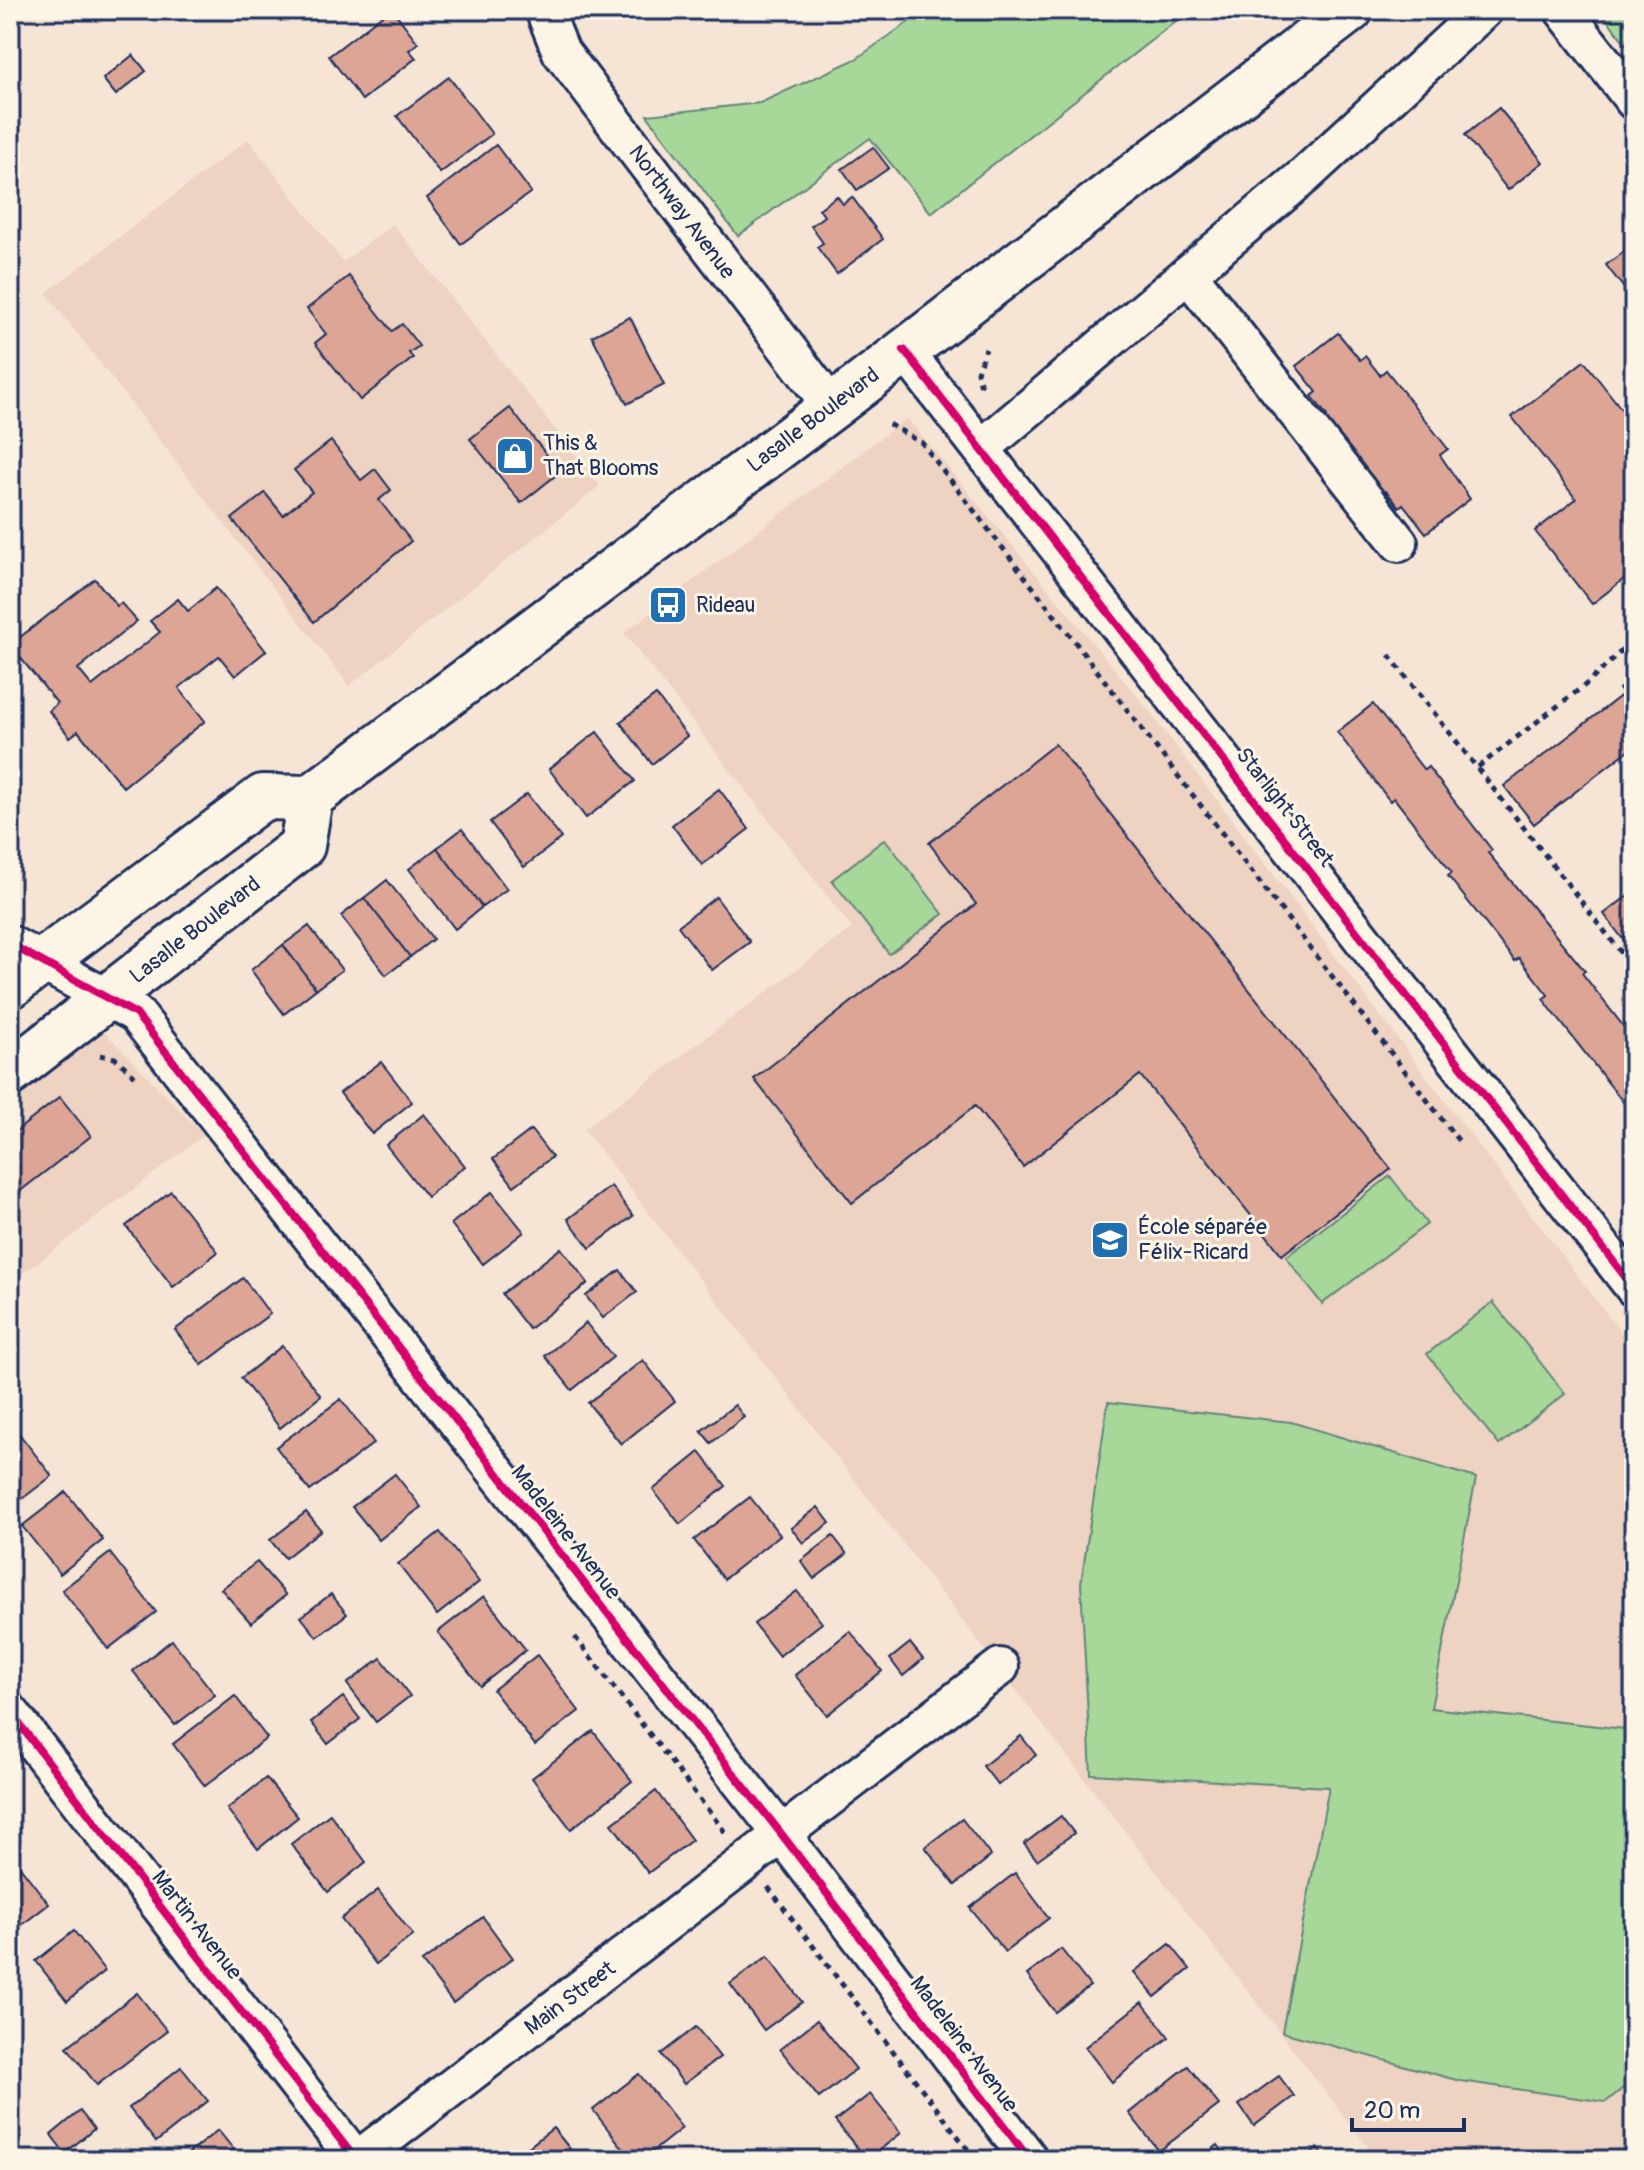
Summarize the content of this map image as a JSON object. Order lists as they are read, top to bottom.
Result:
{
  "streets": {
    "main road": ["Lasalle Boulevard"],
    "street": [
      "Northway Avenue",
      "Starlight Street",
      "Madeleine Avenue",
      "Martin Avenue",
      "Main Street"
    ]
  },
  "crossings": [
    ["Northway Avenue", "Lasalle Boulevard"],
    ["Lasalle Boulevard", "Starlight Street"],
    ["Lasalle Boulevard", "Madeleine Avenue"],
    ["Madeleine Avenue", "Main Street"],
    ["Martin Avenue", "Main Street"]
  ],
  "places": {
    "shop": ["This & That Blooms"],
    "bus stop": ["Rideau"],
    "school or university": ["École séparée Félix-Ricard"]
  },
  "scale_bar": "20 m"
}
